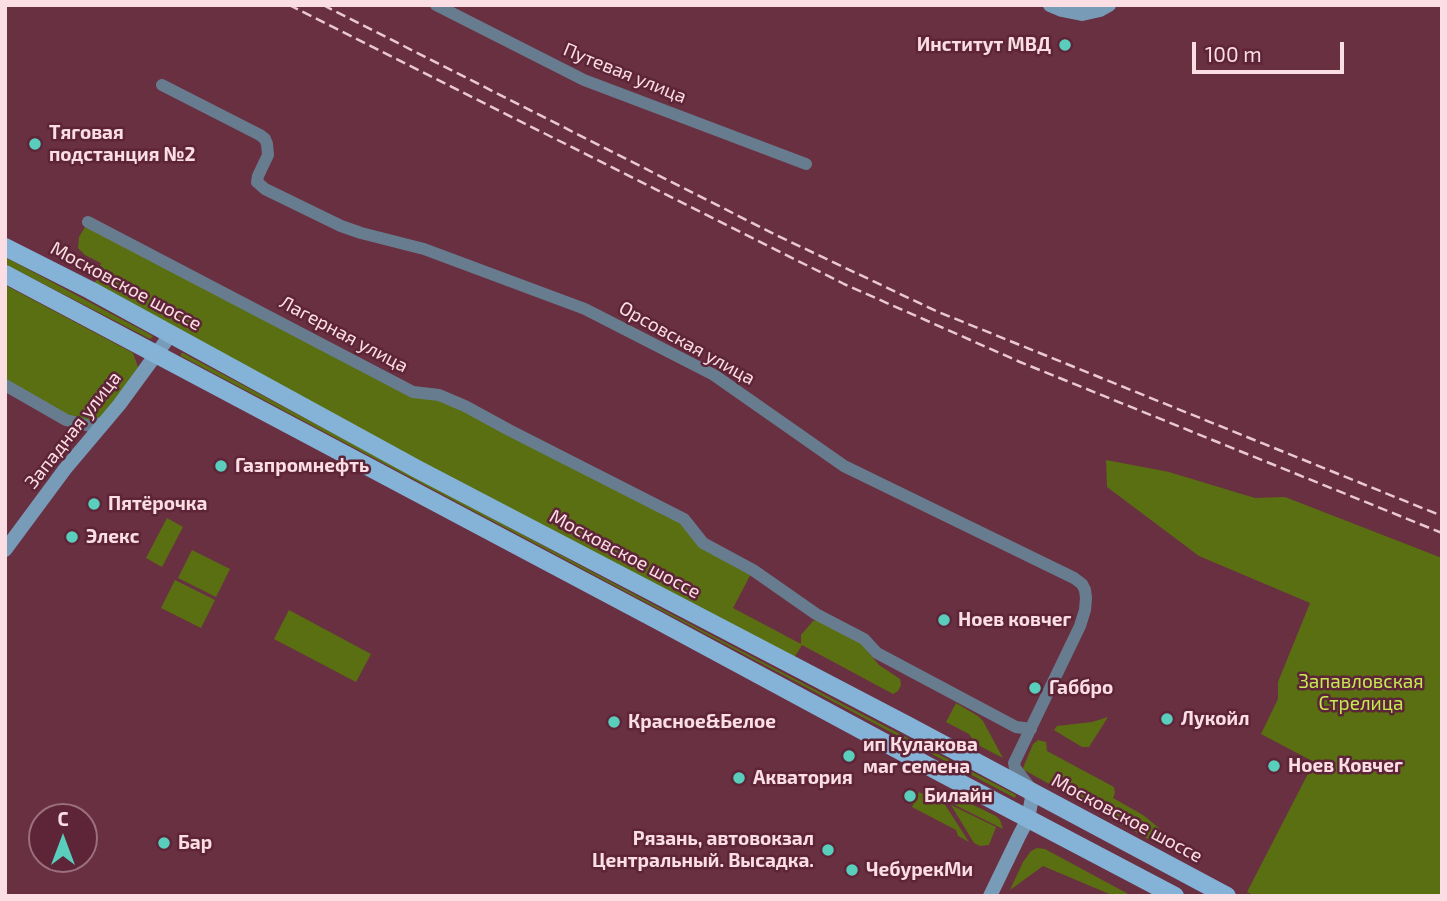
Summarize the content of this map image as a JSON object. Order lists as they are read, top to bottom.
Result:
{
  "streets": {
    "main road": ["Московское шоссе"],
    "street": [
      "Путевая улица",
      "Лагерная улица",
      "Орсовская улица",
      "Западная улица"
    ]
  },
  "crossings": [
    ["Московское шоссе", "Западная улица"],
    ["Лагерная улица", "Орсовская улица"]
  ],
  "parks": ["Запавловская Стрелица"],
  "places": [
    "Институт МВД",
    "Тяговая подстанция №2",
    "Газпромнефть",
    "Пятёрочка",
    "Элекс",
    "Ноев ковчег",
    "Габбро",
    "Лукойл",
    "Красное&Белое",
    "ип Кулакова маг семена",
    "Ноев Ковчег",
    "Акватория",
    "Билайн",
    "Бар",
    "Рязань, автовокзал Центральный. Высадка.",
    "ЧебурекМи"
  ],
  "scale_bar": "100 m",
  "north": "top"
}
